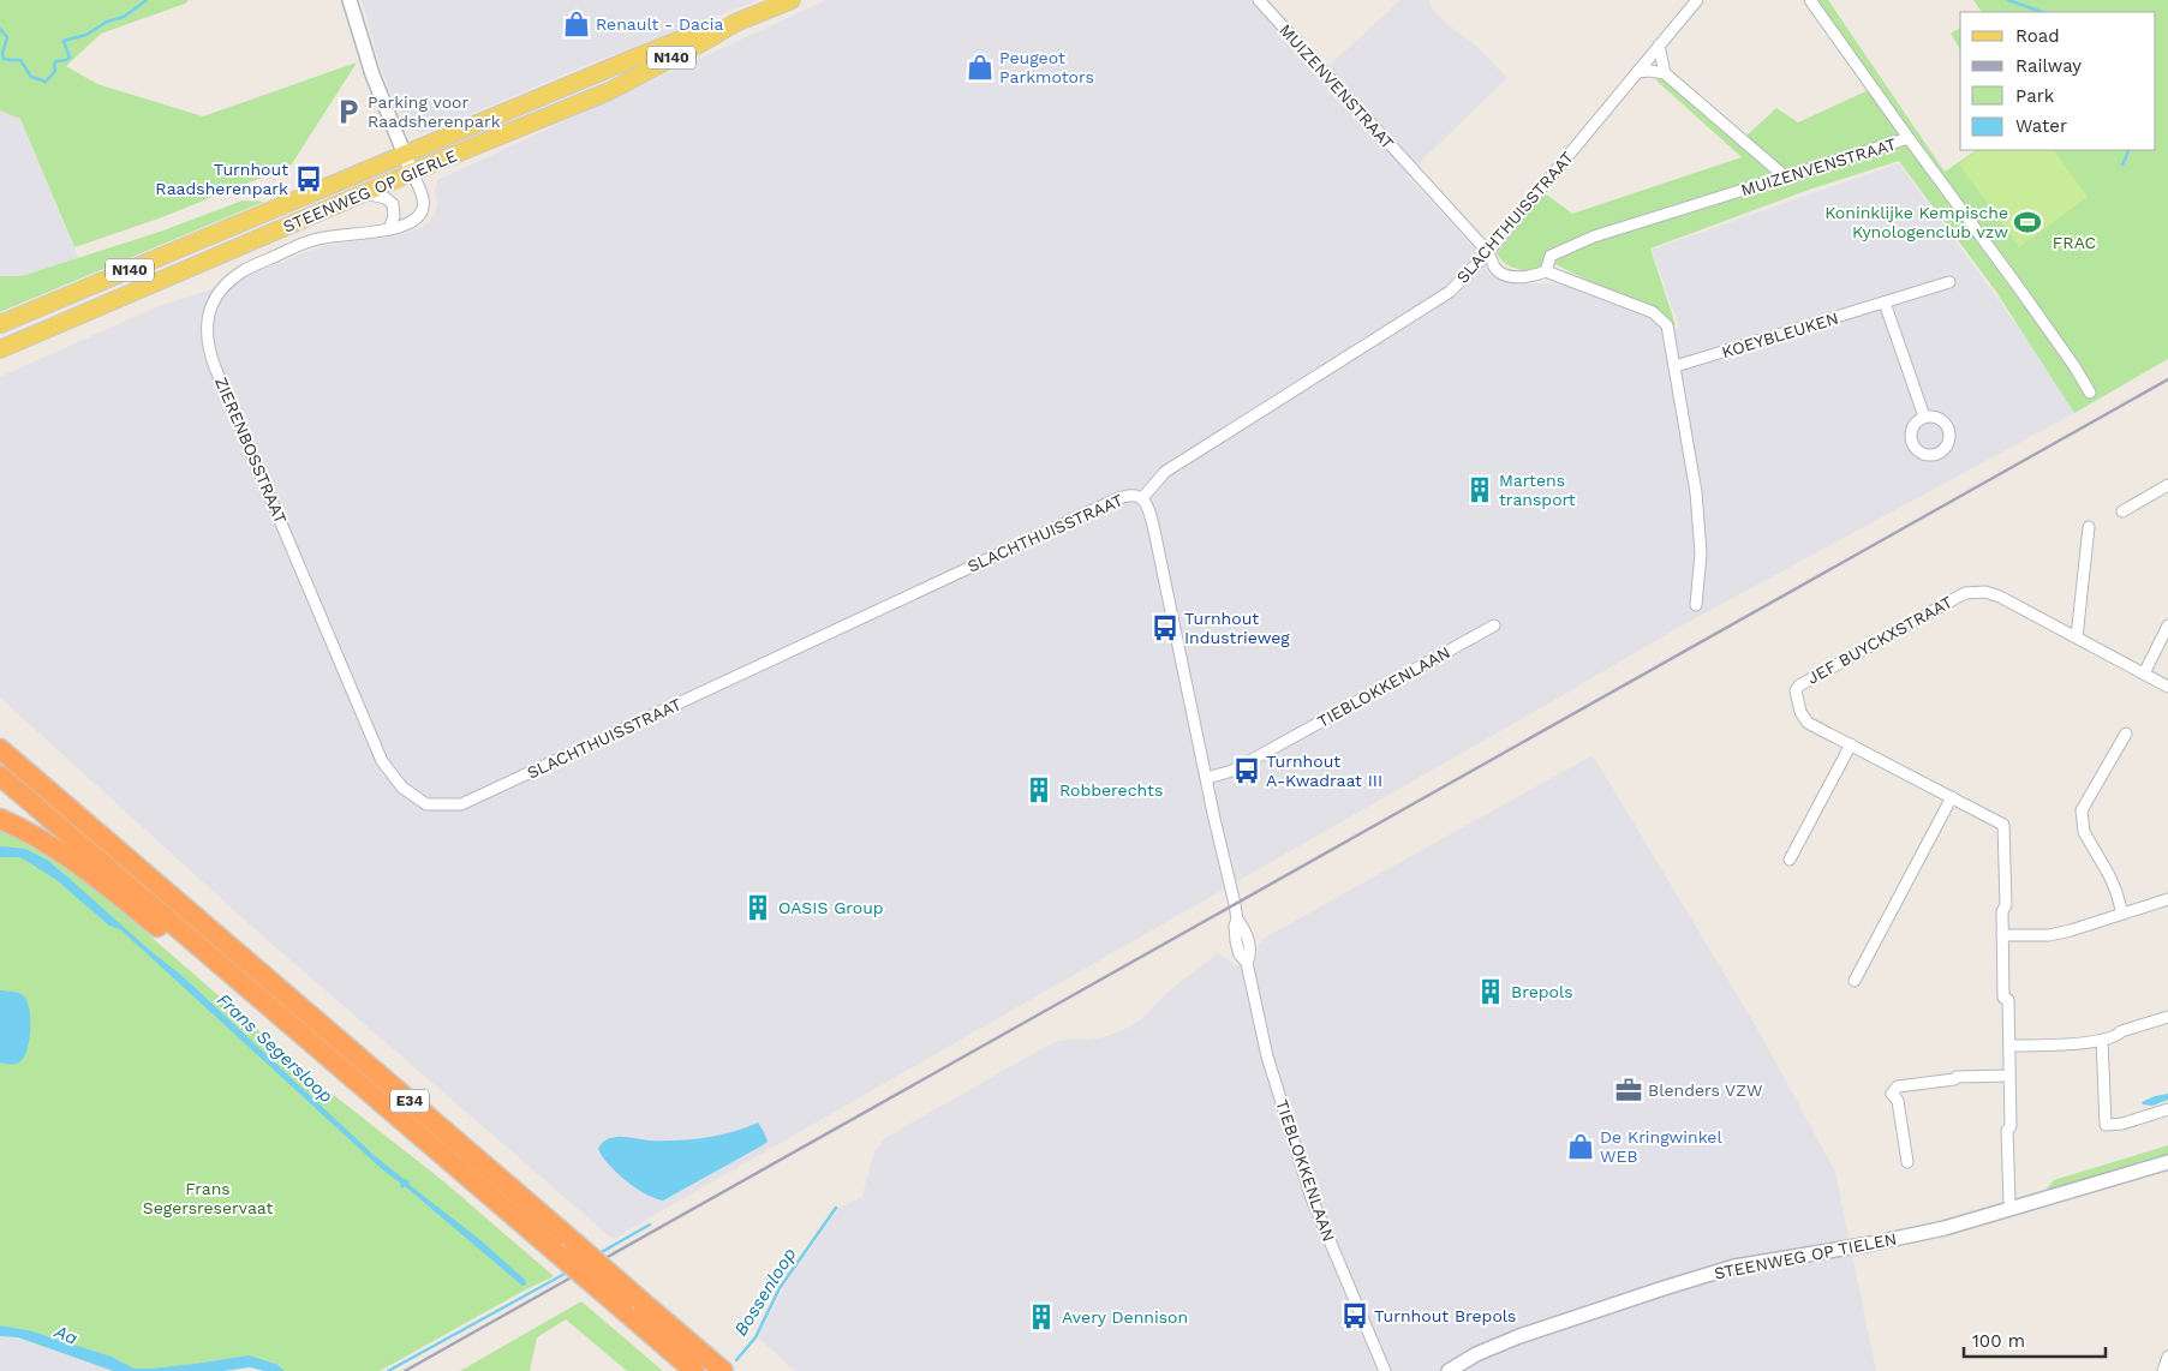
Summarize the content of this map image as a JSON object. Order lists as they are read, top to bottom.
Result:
{
  "streets": {
    "highway": ["E34"],
    "main road": ["N140", "STEENWEG OP GIERLE"],
    "street": [
      "MUIZENVENSTRAAT",
      "SLACHTHUISSTRAAT",
      "KOEYBLEUKEN",
      "ZIERENBOSSTRAAT",
      "JEF BUYCKXSTRAAT",
      "TIEBLOKKENLAAN",
      "STEENWEG OP TIELEN"
    ]
  },
  "crossings": [
    ["MUIZENVENSTRAAT", "SLACHTHUISSTRAAT"],
    ["MUIZENVENSTRAAT", "KOEYBLEUKEN"],
    ["STEENWEG OP GIERLE", "ZIERENBOSSTRAAT"],
    ["SLACHTHUISSTRAAT", "ZIERENBOSSTRAAT"],
    ["SLACHTHUISSTRAAT", "TIEBLOKKENLAAN"],
    ["JEF BUYCKXSTRAAT", "STEENWEG OP TIELEN"]
  ],
  "water": ["Frans Segersloop", "Bossenloop", "Aa"],
  "parks": ["FRAC", "Frans Segersreservaat"],
  "places": {
    "shop": ["Renault - Dacia", "Peugeot Parkmotors", "De Kringwinkel WEB"],
    "parking": ["Parking voor Raadsherenpark"],
    "bus stop": [
      "Turnhout Raadsherenpark",
      "Turnhout Industrieweg",
      "Turnhout A-Kwadraat III",
      "Turnhout Brepols"
    ],
    "sports": ["Koninklijke Kempische Kynologenclub vzw"],
    "building": [
      "Martens transport",
      "Robberechts",
      "OASIS Group",
      "Brepols",
      "Avery Dennison"
    ],
    "office": ["Blenders VZW"]
  },
  "legend": [
    "Road",
    "Railway",
    "Park",
    "Water"
  ],
  "scale_bar": "100 m"
}
